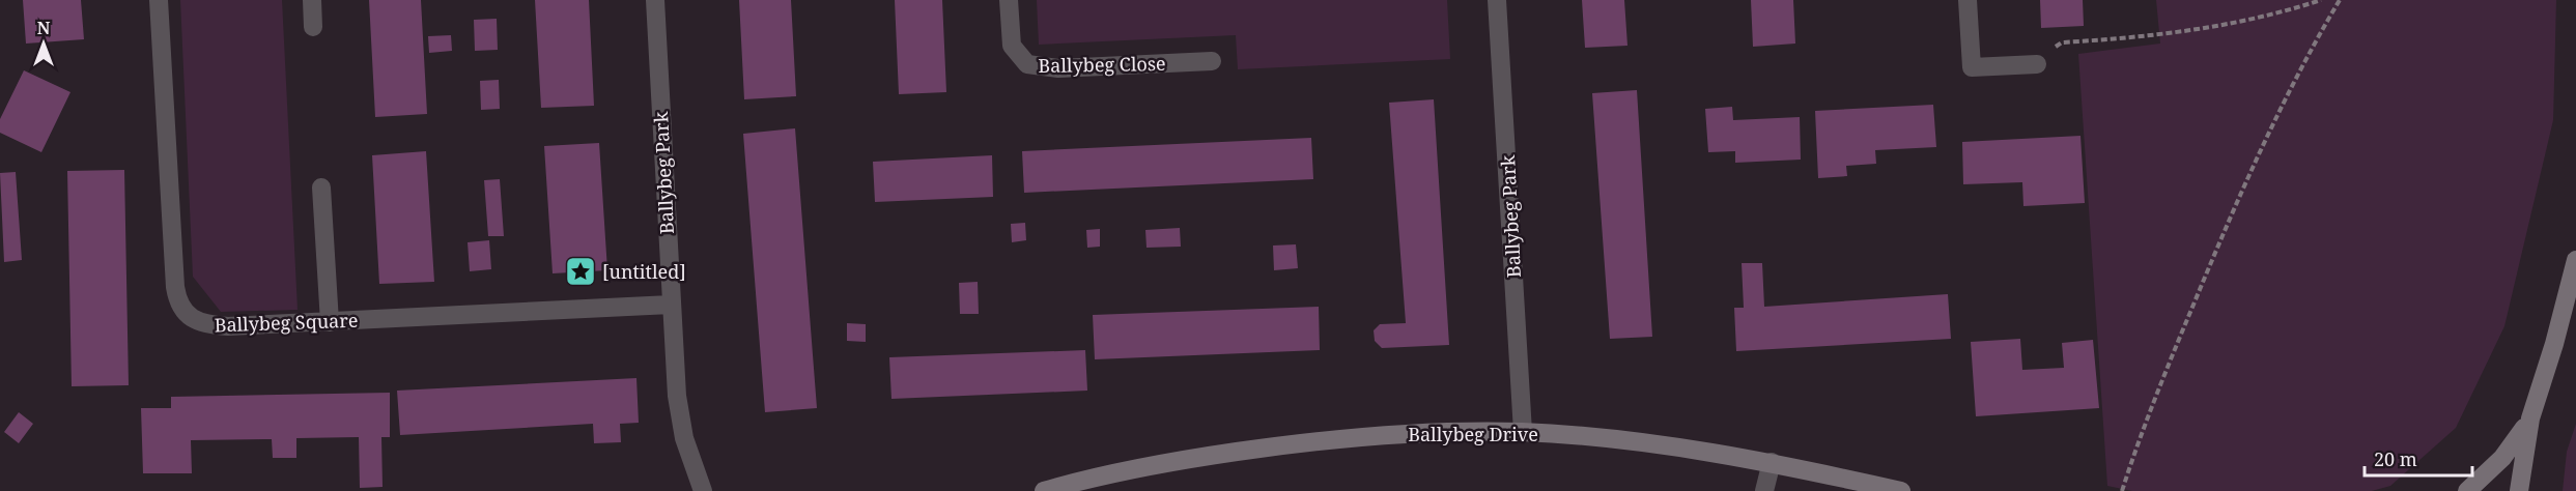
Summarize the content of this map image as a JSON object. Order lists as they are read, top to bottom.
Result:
{
  "streets": {
    "street": [
      "Ballybeg Close",
      "Ballybeg Park",
      "Ballybeg Square",
      "Ballybeg Drive"
    ]
  },
  "crossings": [
    ["Ballybeg Park", "Ballybeg Square"],
    ["Ballybeg Park", "Ballybeg Drive"]
  ],
  "places": {
    "place": ["[untitled]"]
  },
  "scale_bar": "20 m",
  "north": "top"
}
